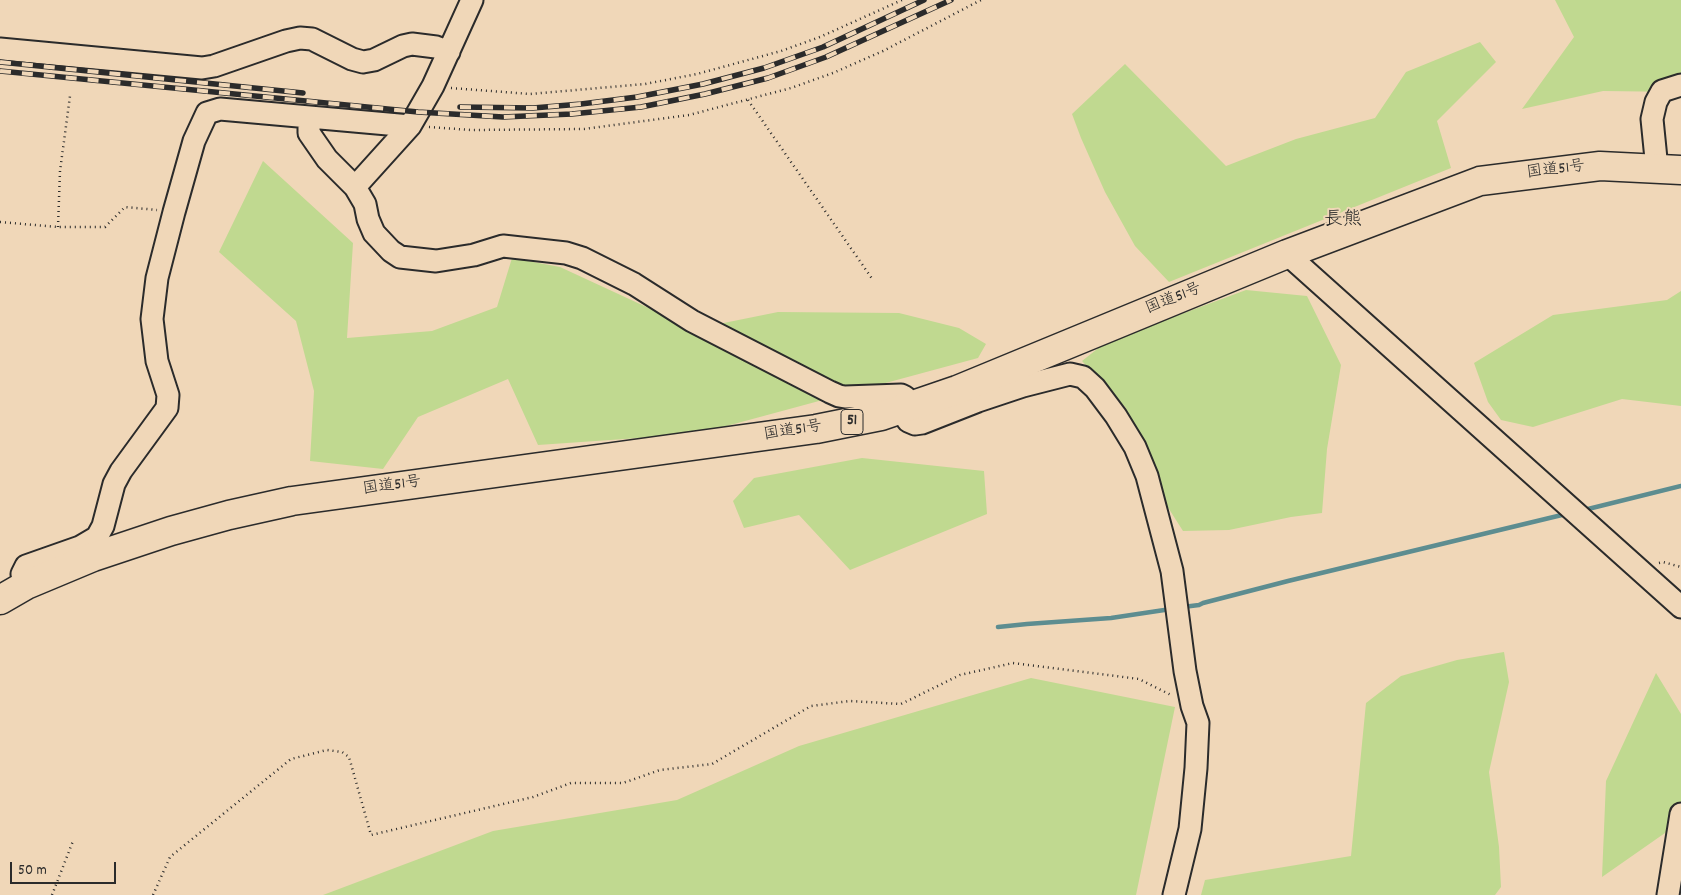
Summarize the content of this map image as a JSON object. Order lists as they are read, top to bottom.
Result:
{
  "streets": {
    "highway": ["国道51号", "51"]
  },
  "districts": ["長熊"],
  "scale_bar": "50 m"
}
